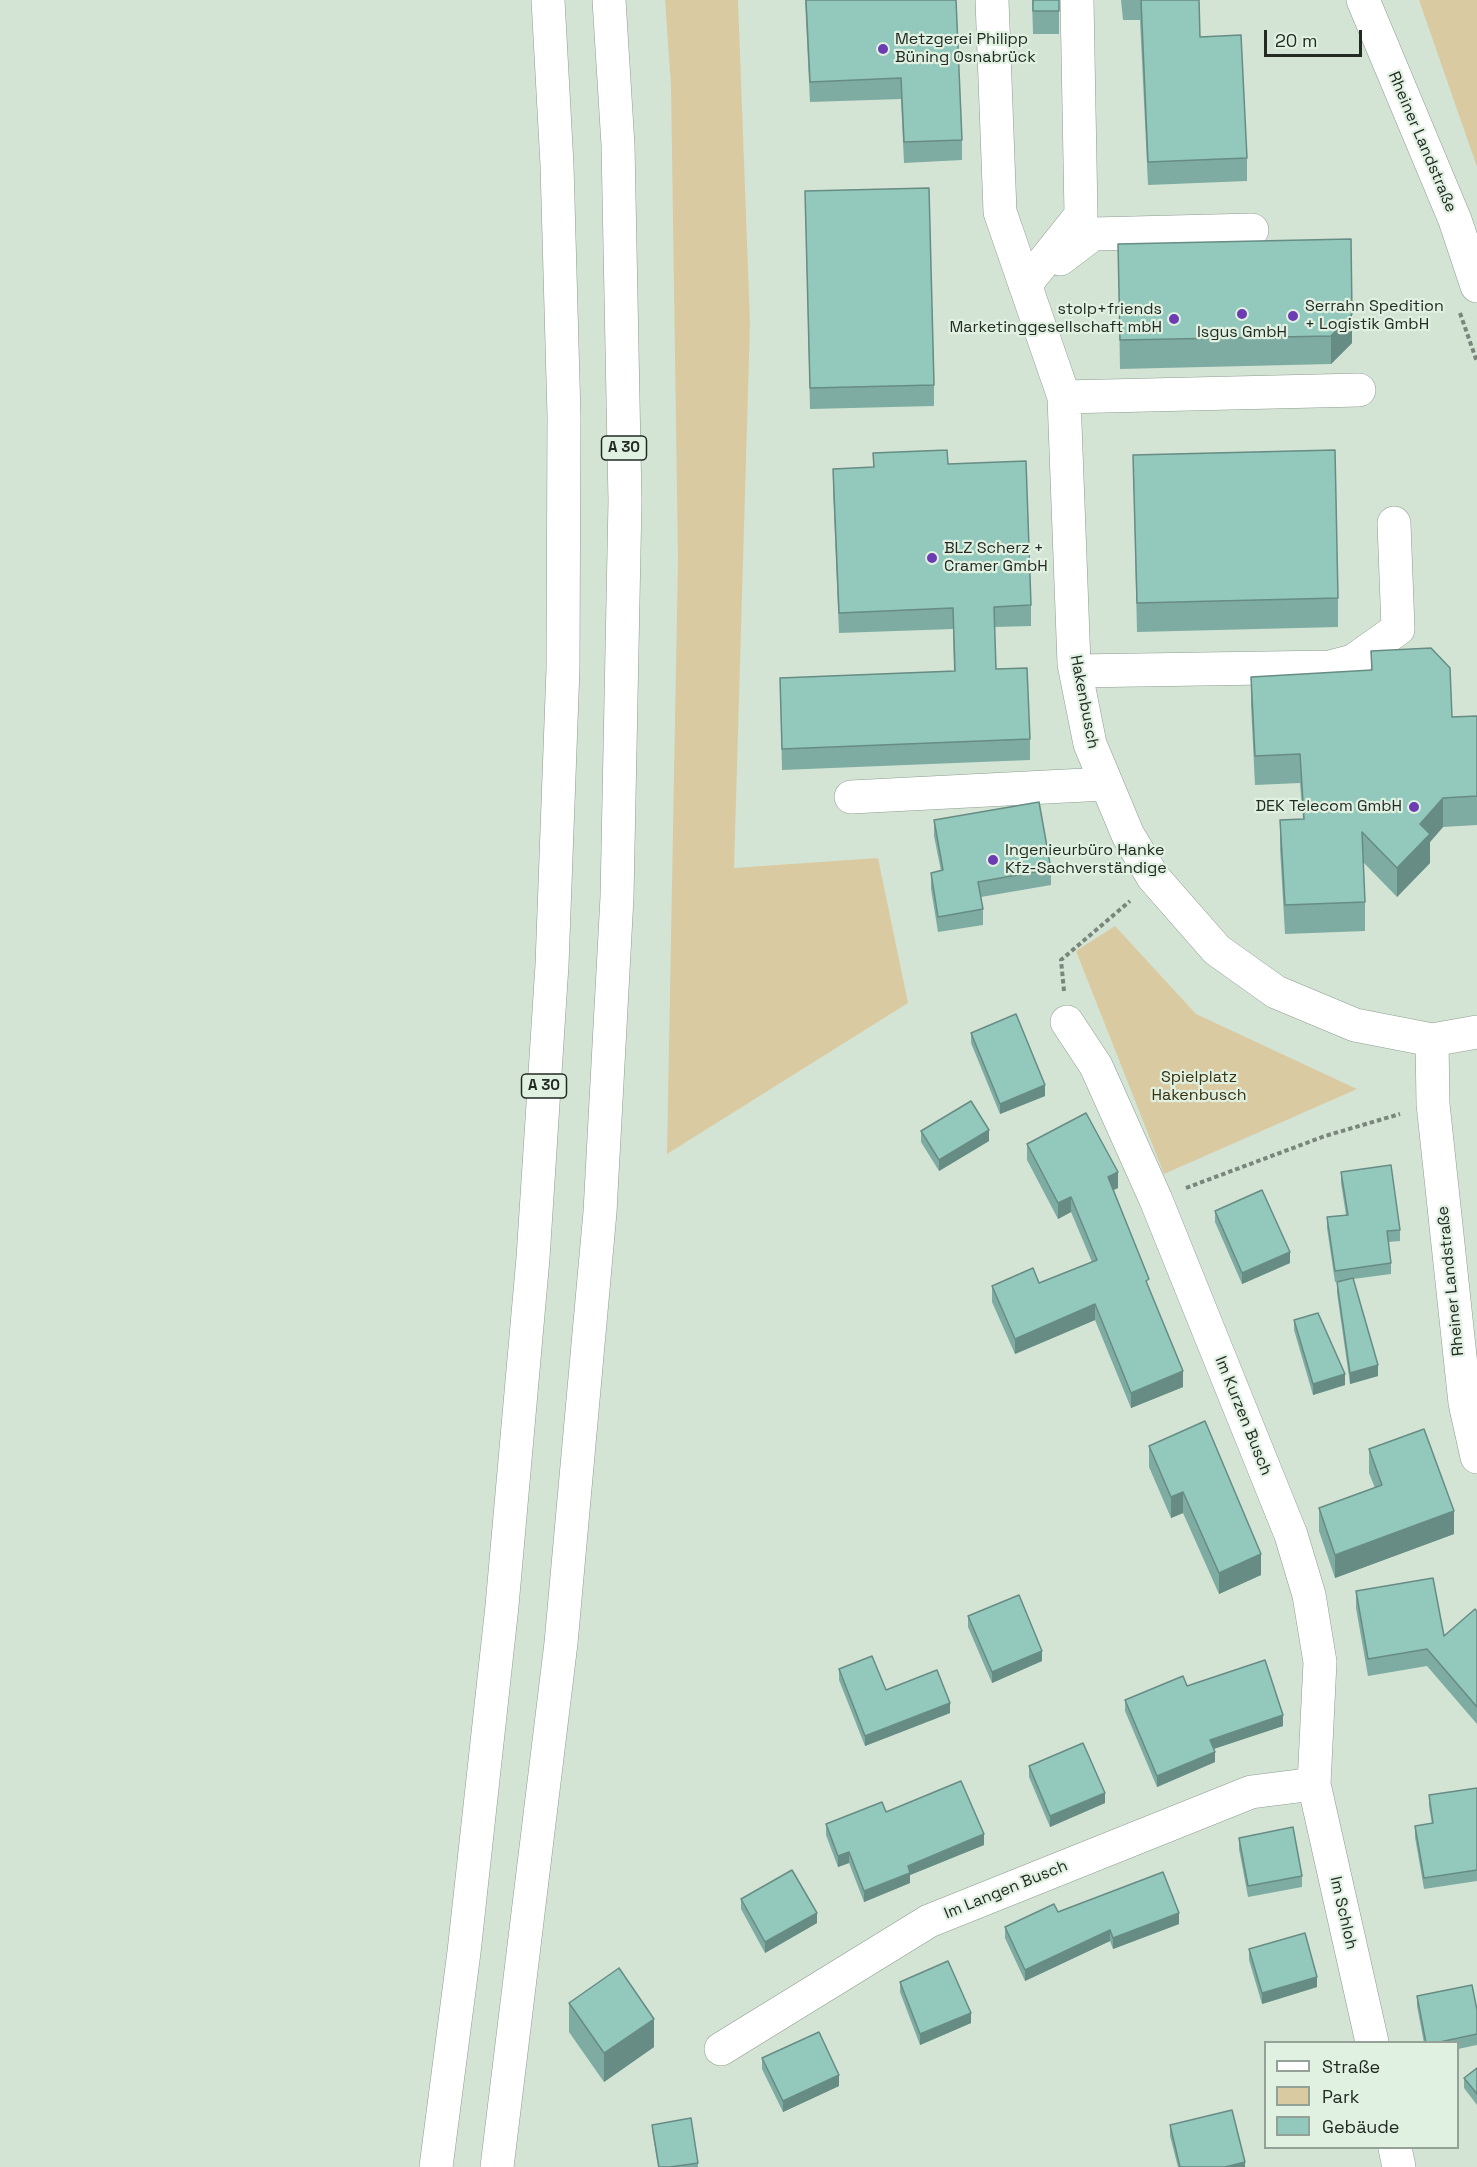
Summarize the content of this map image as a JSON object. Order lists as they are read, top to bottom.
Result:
{
  "streets": {
    "main road": [
      "Rheiner Landstraße",
      "A 30",
      "Hakenbusch",
      "Im Kurzen Busch",
      "Im Langen Busch",
      "Im Schloh"
    ]
  },
  "crossings": [
    ["Rheiner Landstraße", "Hakenbusch"],
    ["Im Kurzen Busch", "Im Langen Busch"],
    ["Im Kurzen Busch", "Im Schloh"],
    ["Im Langen Busch", "Im Schloh"]
  ],
  "parks": ["Spielplatz Hakenbusch"],
  "places": [
    "Metzgerei Philipp Büning Osnabrück",
    "Isgus GmbH",
    "Serrahn Spedition + Logistik GmbH",
    "stolp+friends Marketinggesellschaft mbH",
    "BLZ Scherz + Cramer GmbH",
    "DEK Telecom GmbH",
    "Ingenieurbüro Hanke Kfz-Sachverständige"
  ],
  "legend": ["Straße", "Park", "Gebäude"],
  "scale_bar": "20 m"
}
